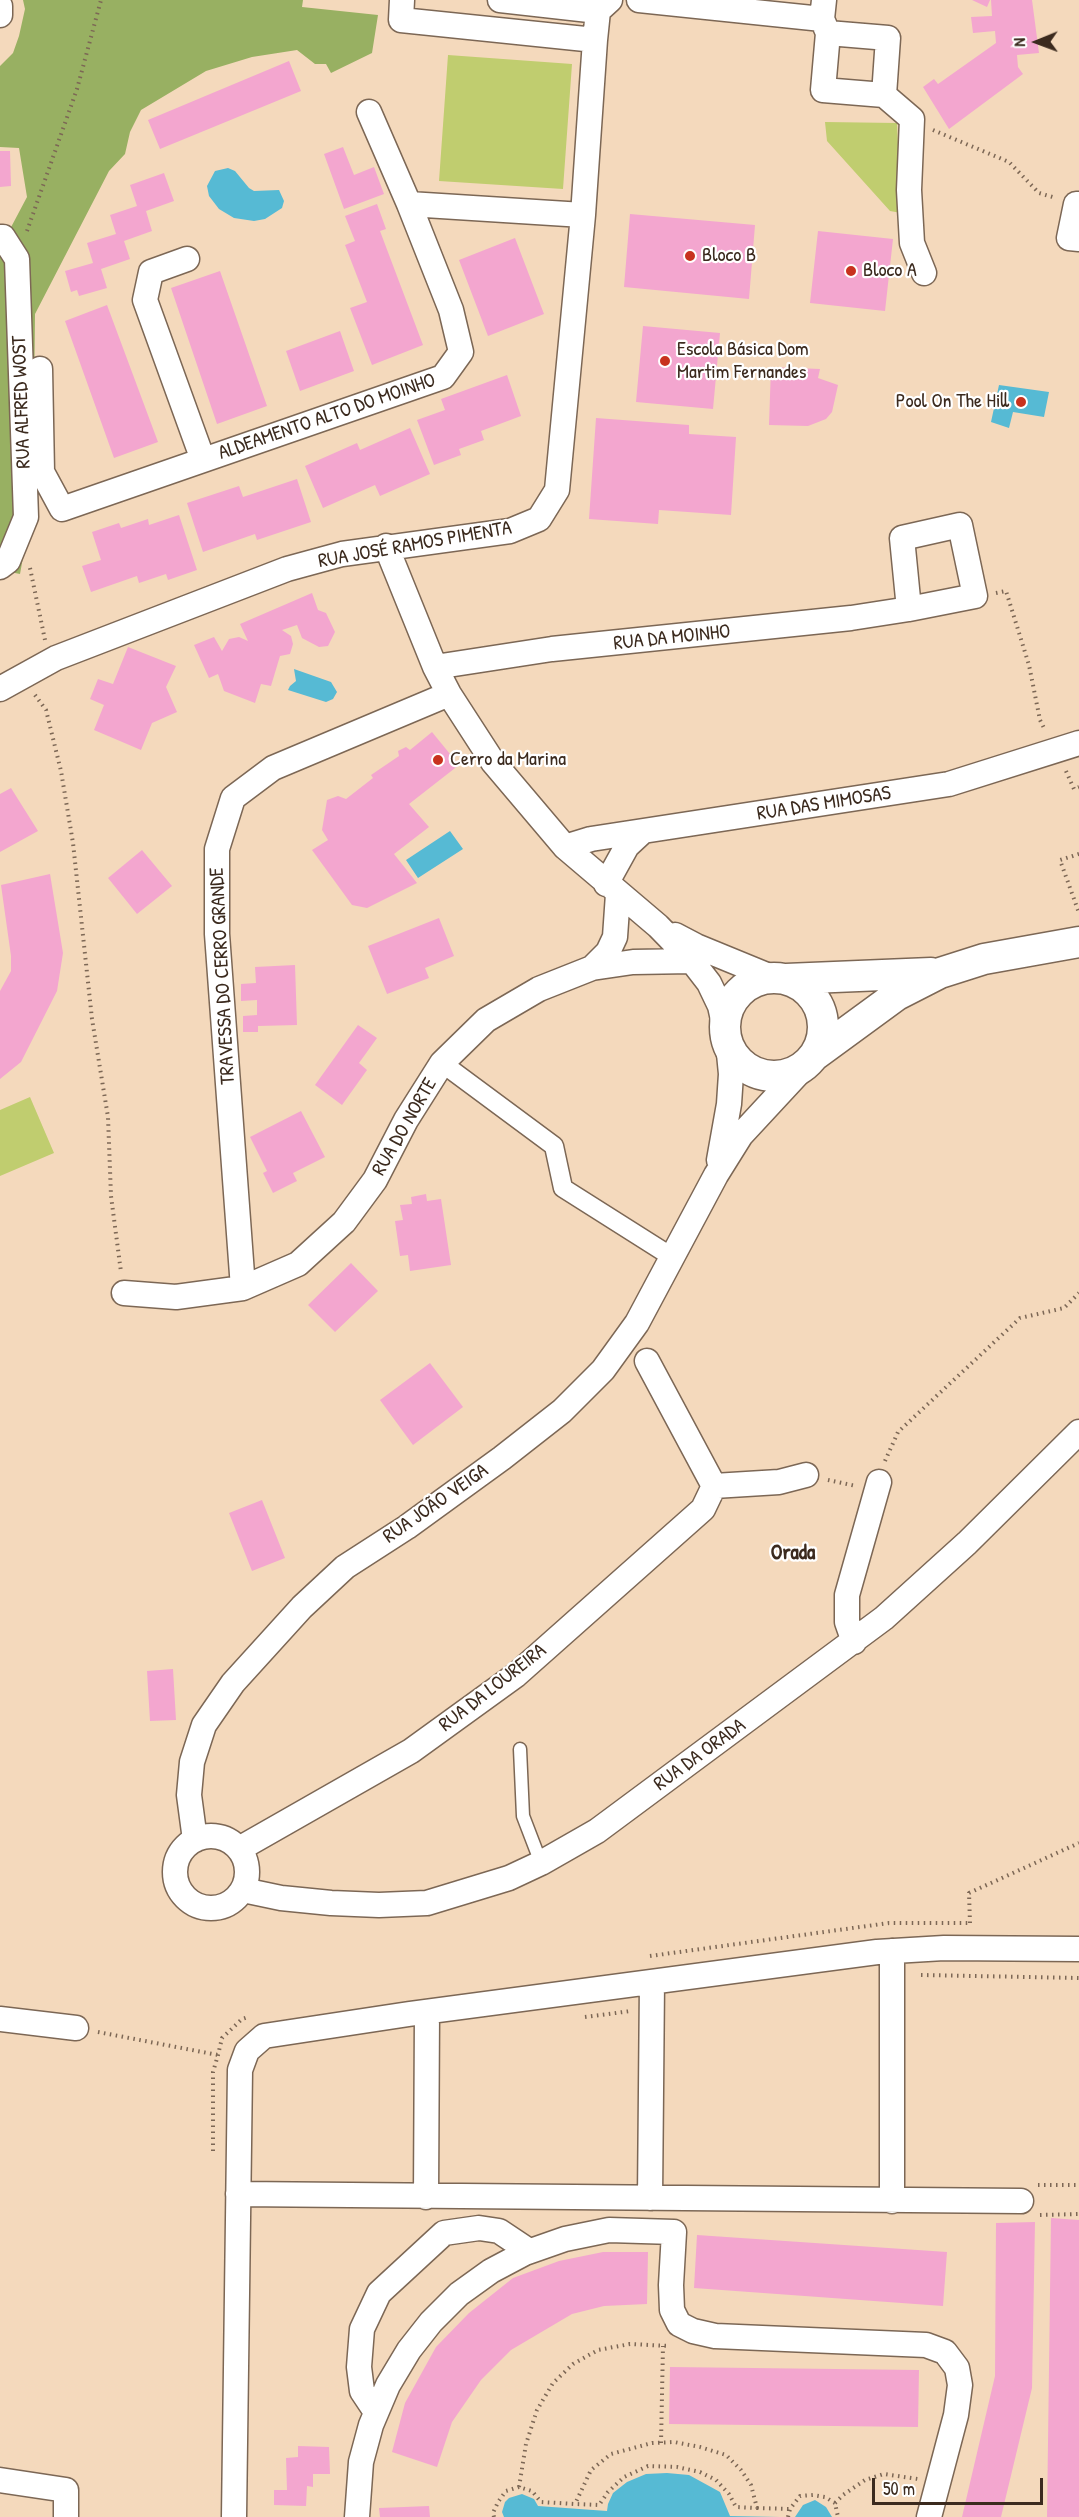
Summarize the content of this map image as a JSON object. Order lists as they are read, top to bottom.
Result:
{
  "streets": {
    "street": [
      "RUA ALFRED WOST",
      "ALDEAMENTO ALTO DO MOINHO",
      "RUA JOSÉ RAMOS PIMENTA",
      "RUA DA MOINHO",
      "RUA DAS MIMOSAS",
      "TRAVESSA DO CERRO GRANDE",
      "RUA DO NORTE",
      "RUA JOÃO VEIGA",
      "RUA DA LOUREIRA",
      "RUA DA ORADA"
    ]
  },
  "crossings": [
    ["TRAVESSA DO CERRO GRANDE", "RUA DO NORTE"],
    ["RUA JOÃO VEIGA", "RUA DA LOUREIRA"],
    ["RUA JOÃO VEIGA", "RUA DA ORADA"],
    ["RUA DA LOUREIRA", "RUA DA ORADA"]
  ],
  "districts": ["Orada"],
  "places": [
    "Bloco B",
    "Bloco A",
    "Escola Básica Dom Martim Fernandes",
    "Pool On The Hill",
    "Cerro da Marina"
  ],
  "scale_bar": "50 m",
  "north": "left"
}
